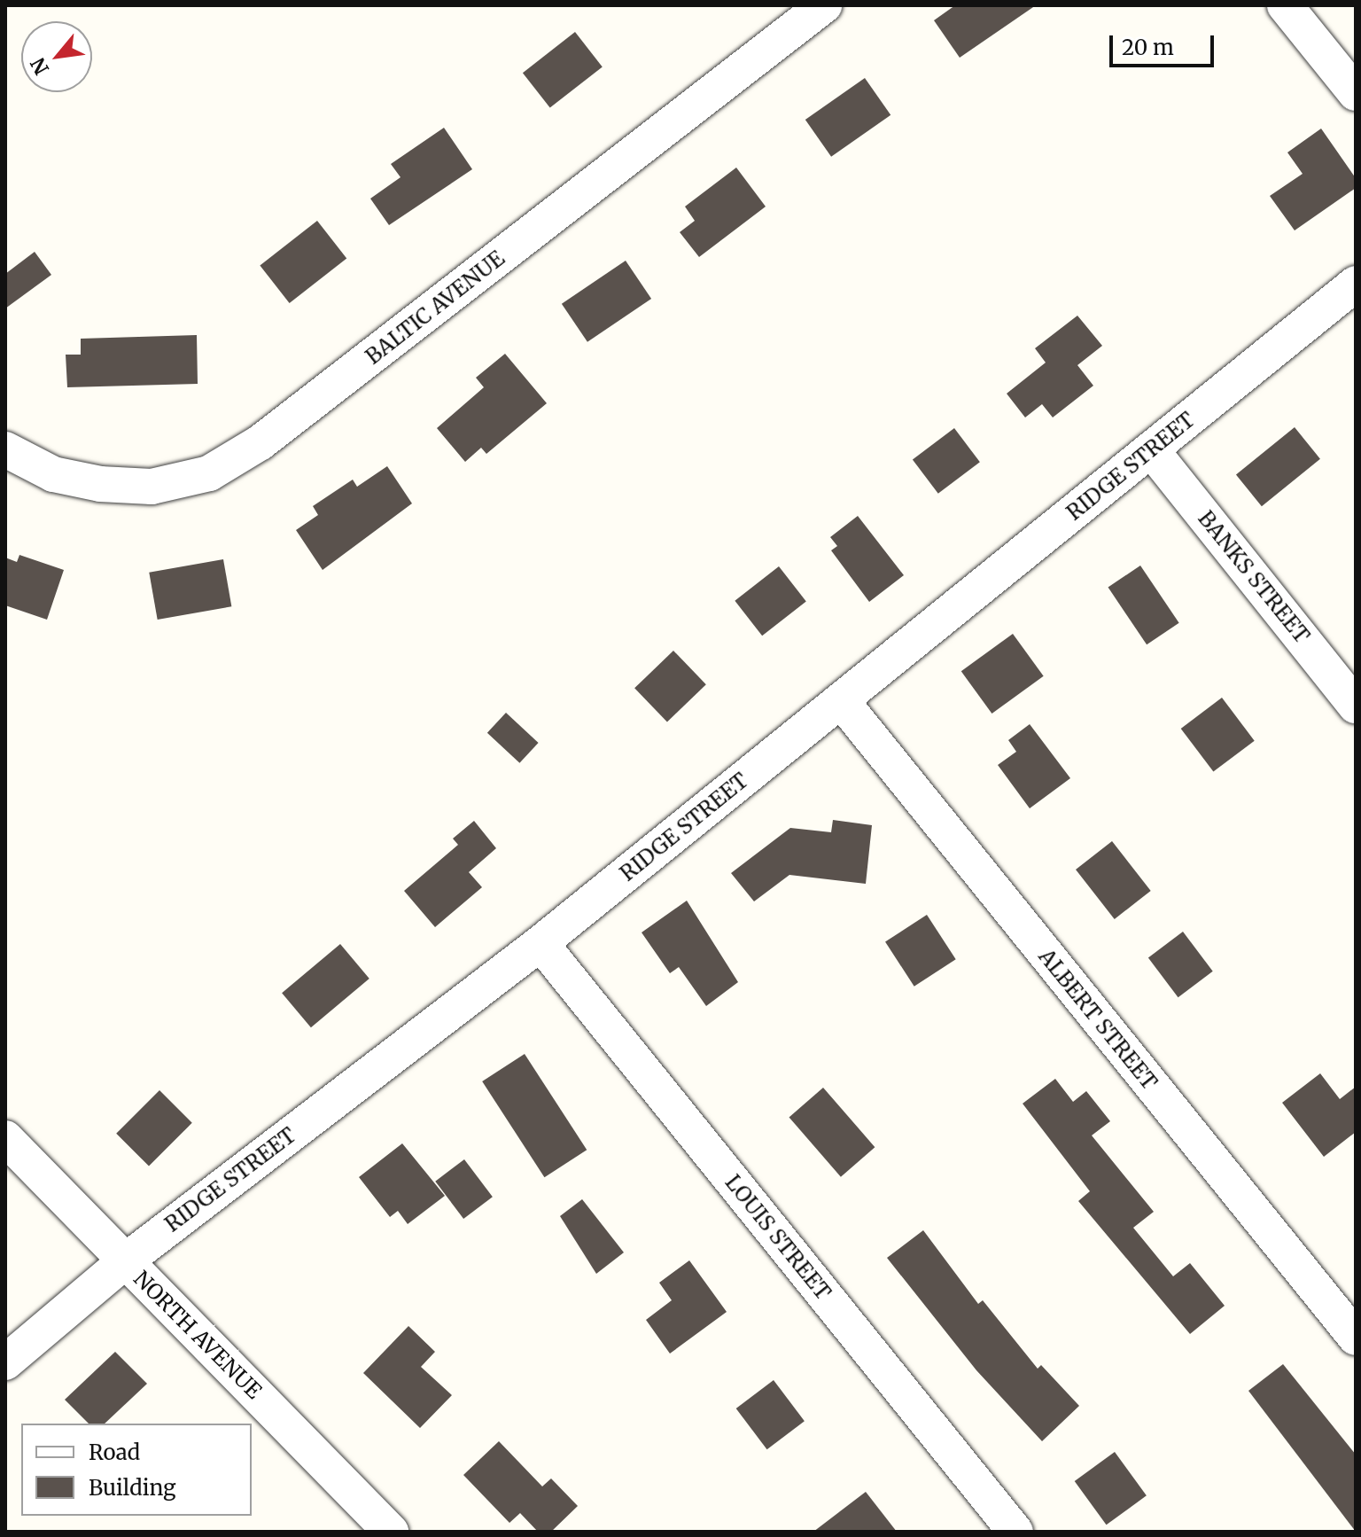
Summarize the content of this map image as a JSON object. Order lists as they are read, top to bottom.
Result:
{
  "streets": {
    "street": [
      "BALTIC AVENUE",
      "RIDGE STREET",
      "BANKS STREET",
      "ALBERT STREET",
      "LOUIS STREET",
      "NORTH AVENUE"
    ]
  },
  "crossings": [
    ["RIDGE STREET", "BANKS STREET"],
    ["RIDGE STREET", "ALBERT STREET"],
    ["RIDGE STREET", "LOUIS STREET"],
    ["RIDGE STREET", "NORTH AVENUE"]
  ],
  "legend": ["Road", "Building"],
  "scale_bar": "20 m",
  "north": "bottom left"
}
